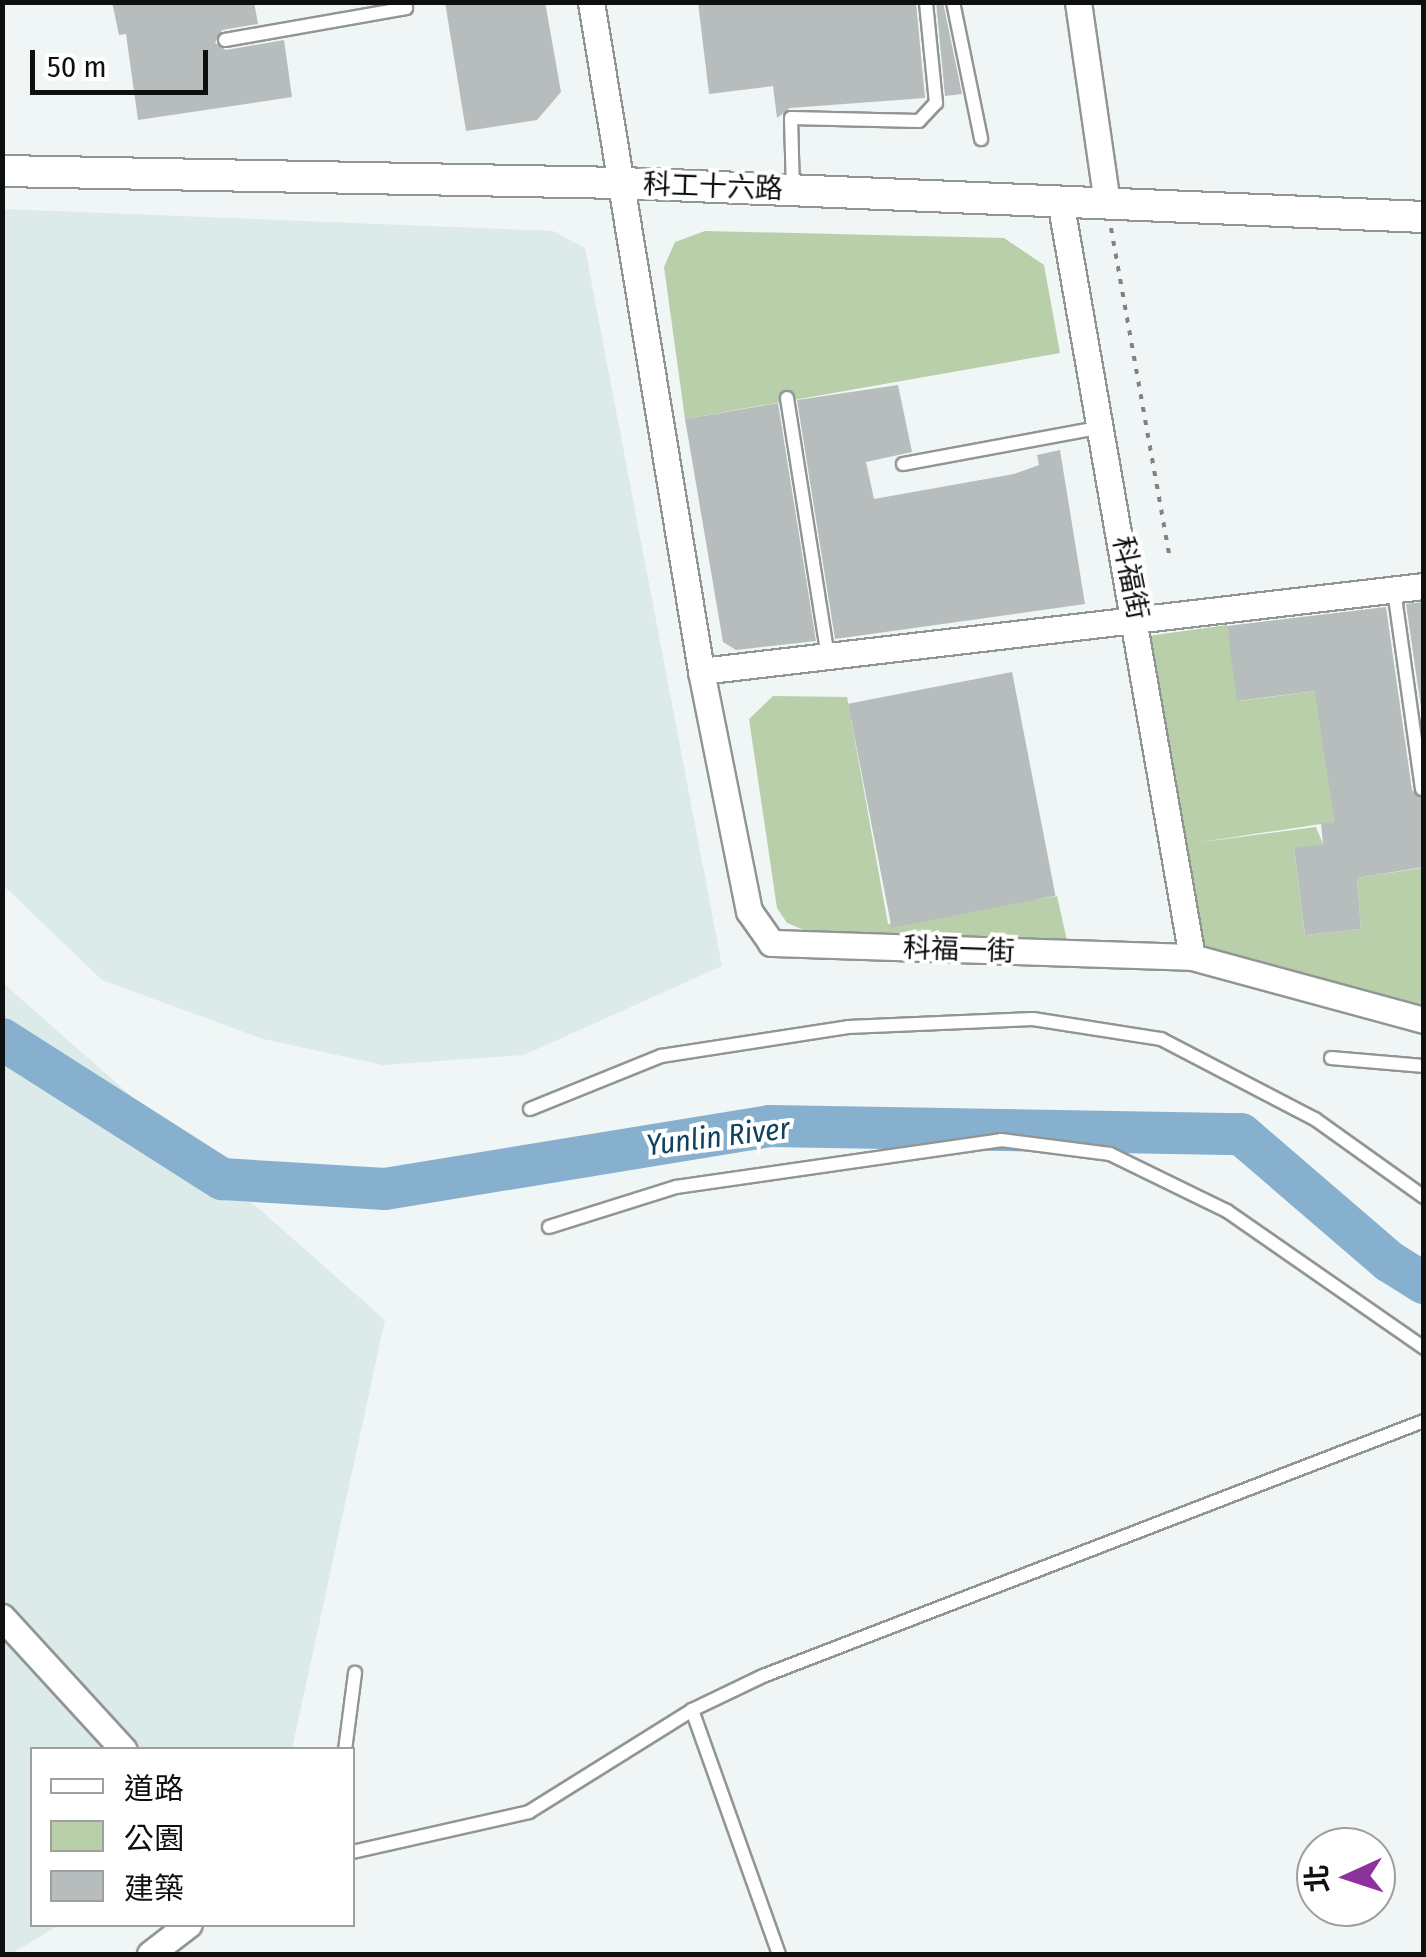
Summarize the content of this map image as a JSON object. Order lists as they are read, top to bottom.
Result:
{
  "streets": {
    "street": ["科工十六路", "科福街", "科福一街"]
  },
  "crossings": [
    ["科工十六路", "科福街"],
    ["科工十六路", "科福一街"],
    ["科福街", "科福一街"]
  ],
  "water": ["Yunlin River"],
  "legend": ["道路", "公園", "建築"],
  "scale_bar": "50 m",
  "north": "left"
}
